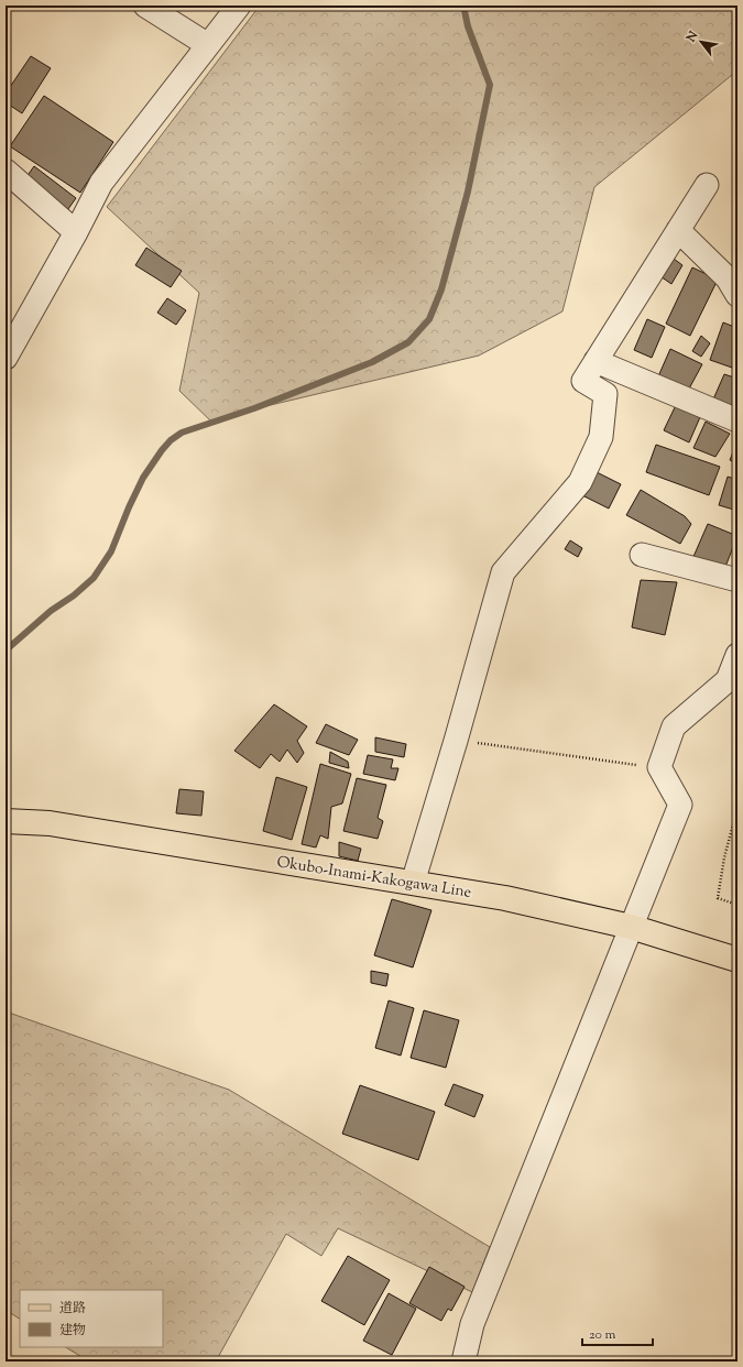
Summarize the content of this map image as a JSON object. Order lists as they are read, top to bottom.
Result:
{
  "streets": {
    "main road": ["Okubo-Inami-Kakogawa Line"]
  },
  "legend": ["道路", "建物"],
  "scale_bar": "20 m",
  "north": "top left"
}
